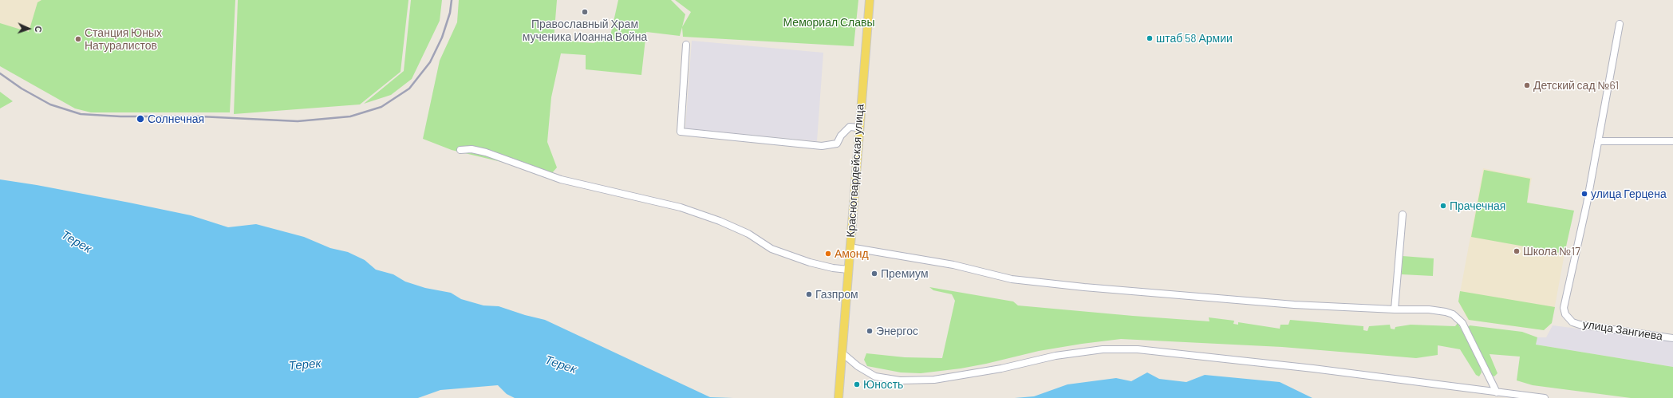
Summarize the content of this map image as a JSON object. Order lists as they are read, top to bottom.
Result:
{
  "streets": {
    "main road": ["Красногвардейская улица"],
    "street": ["улица Зангиева"]
  },
  "water": ["Терек"],
  "parks": ["Мемориал Славы"],
  "places": [
    "Православный Храм мученика Иоанна Война",
    "штаб 58 Армии",
    "Станция Юных Натуралистов",
    "Детский сад №61",
    "Солнечная",
    "улица Герцена",
    "Прачечная",
    "Школа №17",
    "Амонд",
    "Премиум",
    "Газпром",
    "Энергос",
    "Юность"
  ],
  "north": "right"
}
